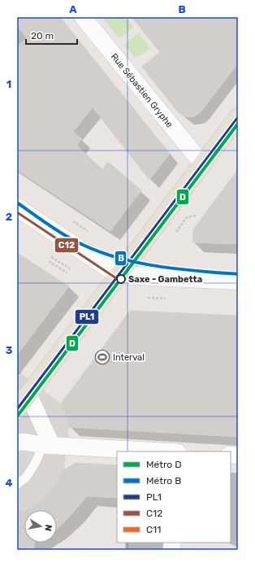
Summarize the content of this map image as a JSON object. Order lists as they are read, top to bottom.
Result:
{
  "streets": {
    "street": ["Rue Sébastien Gryphe"]
  },
  "places": {
    "other": ["Saxe - Gambetta"],
    "sports": ["Interval"]
  },
  "lines": [
    "transit line PL1",
    "metro line D",
    "transit line C12",
    "metro line B",
    "transit line C11"
  ],
  "legend": [
    "Métro D",
    "Métro B",
    "PL1",
    "C12",
    "C11"
  ],
  "scale_bar": "20 m",
  "north": "right",
  "grid": {
    "columns": ["A", "B"],
    "rows": [
      "1",
      "2",
      "3",
      "4"
    ]
  }
}
